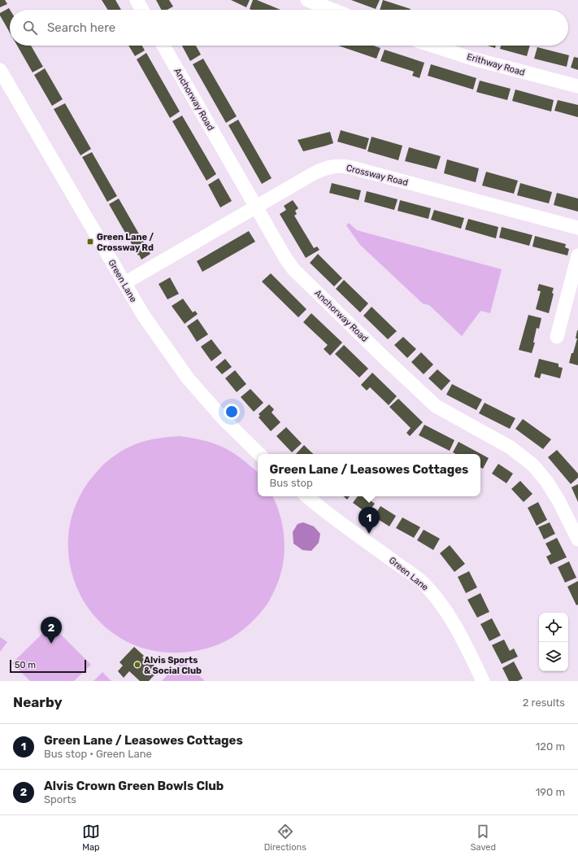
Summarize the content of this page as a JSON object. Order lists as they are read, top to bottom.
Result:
{
  "streets": {
    "street": [
      "Erithway Road",
      "Anchorway Road",
      "Crossway Road",
      "Green Lane"
    ]
  },
  "crossings": [
    ["Anchorway Road", "Crossway Road"],
    ["Crossway Road", "Green Lane"]
  ],
  "places": {
    "transit": ["Green Lane / Crossway Rd"],
    "other": ["Alvis Sports & Social Club"]
  },
  "scale_bar": "50 m",
  "page": {
    "search": "Search here",
    "popup": ["Green Lane / Leasowes Cottages", "Bus stop"],
    "pins": ["1", "2"],
    "scale": "50 m",
    "heading": ["Nearby", "2 results"],
    "list": [
      {
        "mark": "1",
        "name": "Green Lane / Leasowes Cottages",
        "note": "Bus stop · Green Lane",
        "value": "120 m"
      },
      {
        "mark": "2",
        "name": "Alvis Crown Green Bowls Club",
        "note": "Sports",
        "value": "190 m"
      }
    ],
    "nav": ["Map", "Directions", "Saved"]
  }
}
